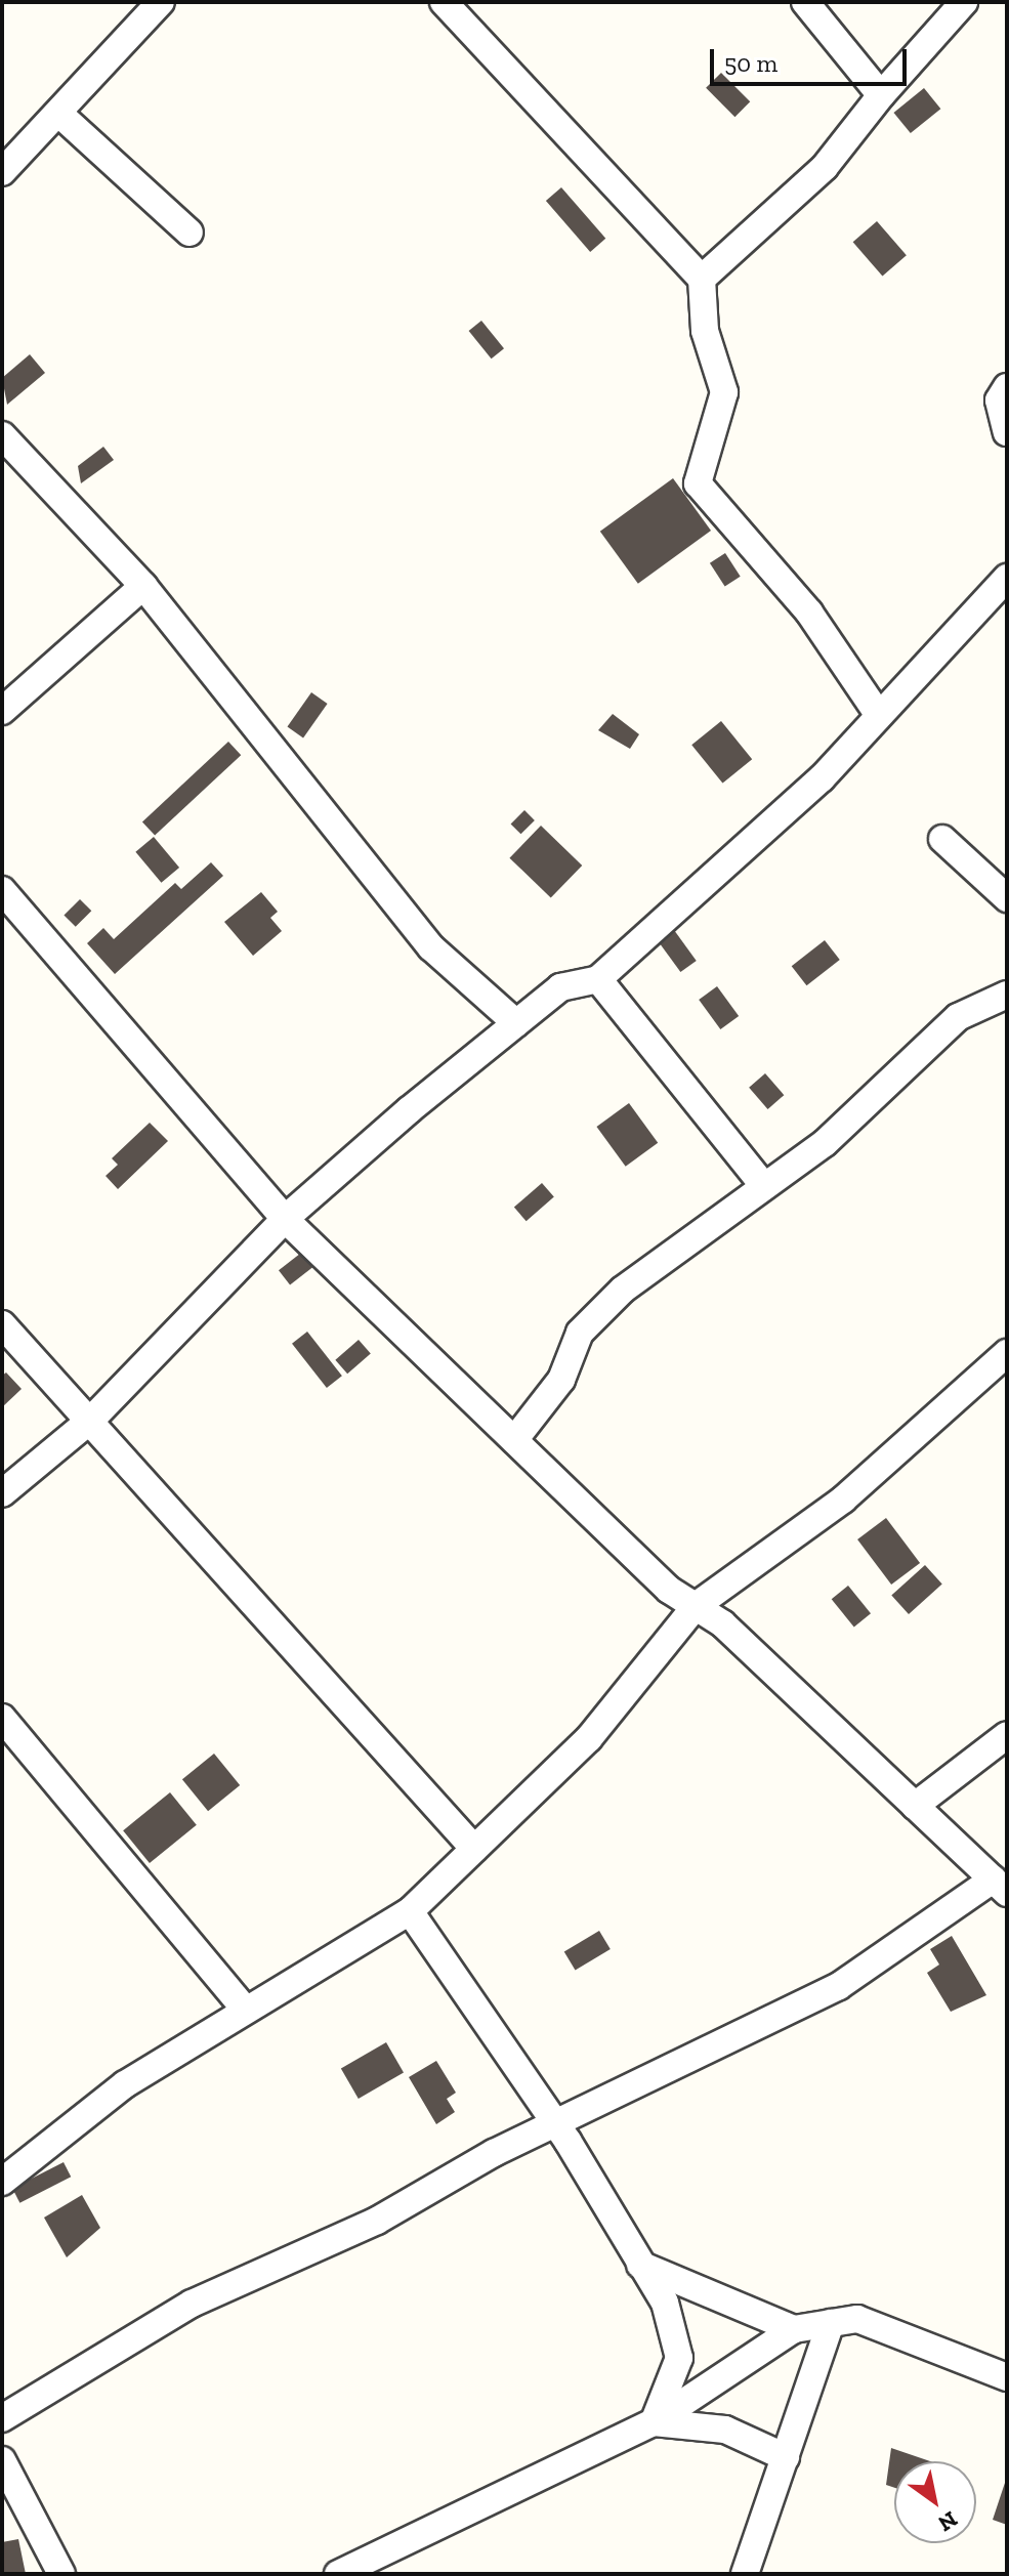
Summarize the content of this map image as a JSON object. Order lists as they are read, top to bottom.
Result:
{
  "scale_bar": "50 m",
  "north": "bottom right"
}
